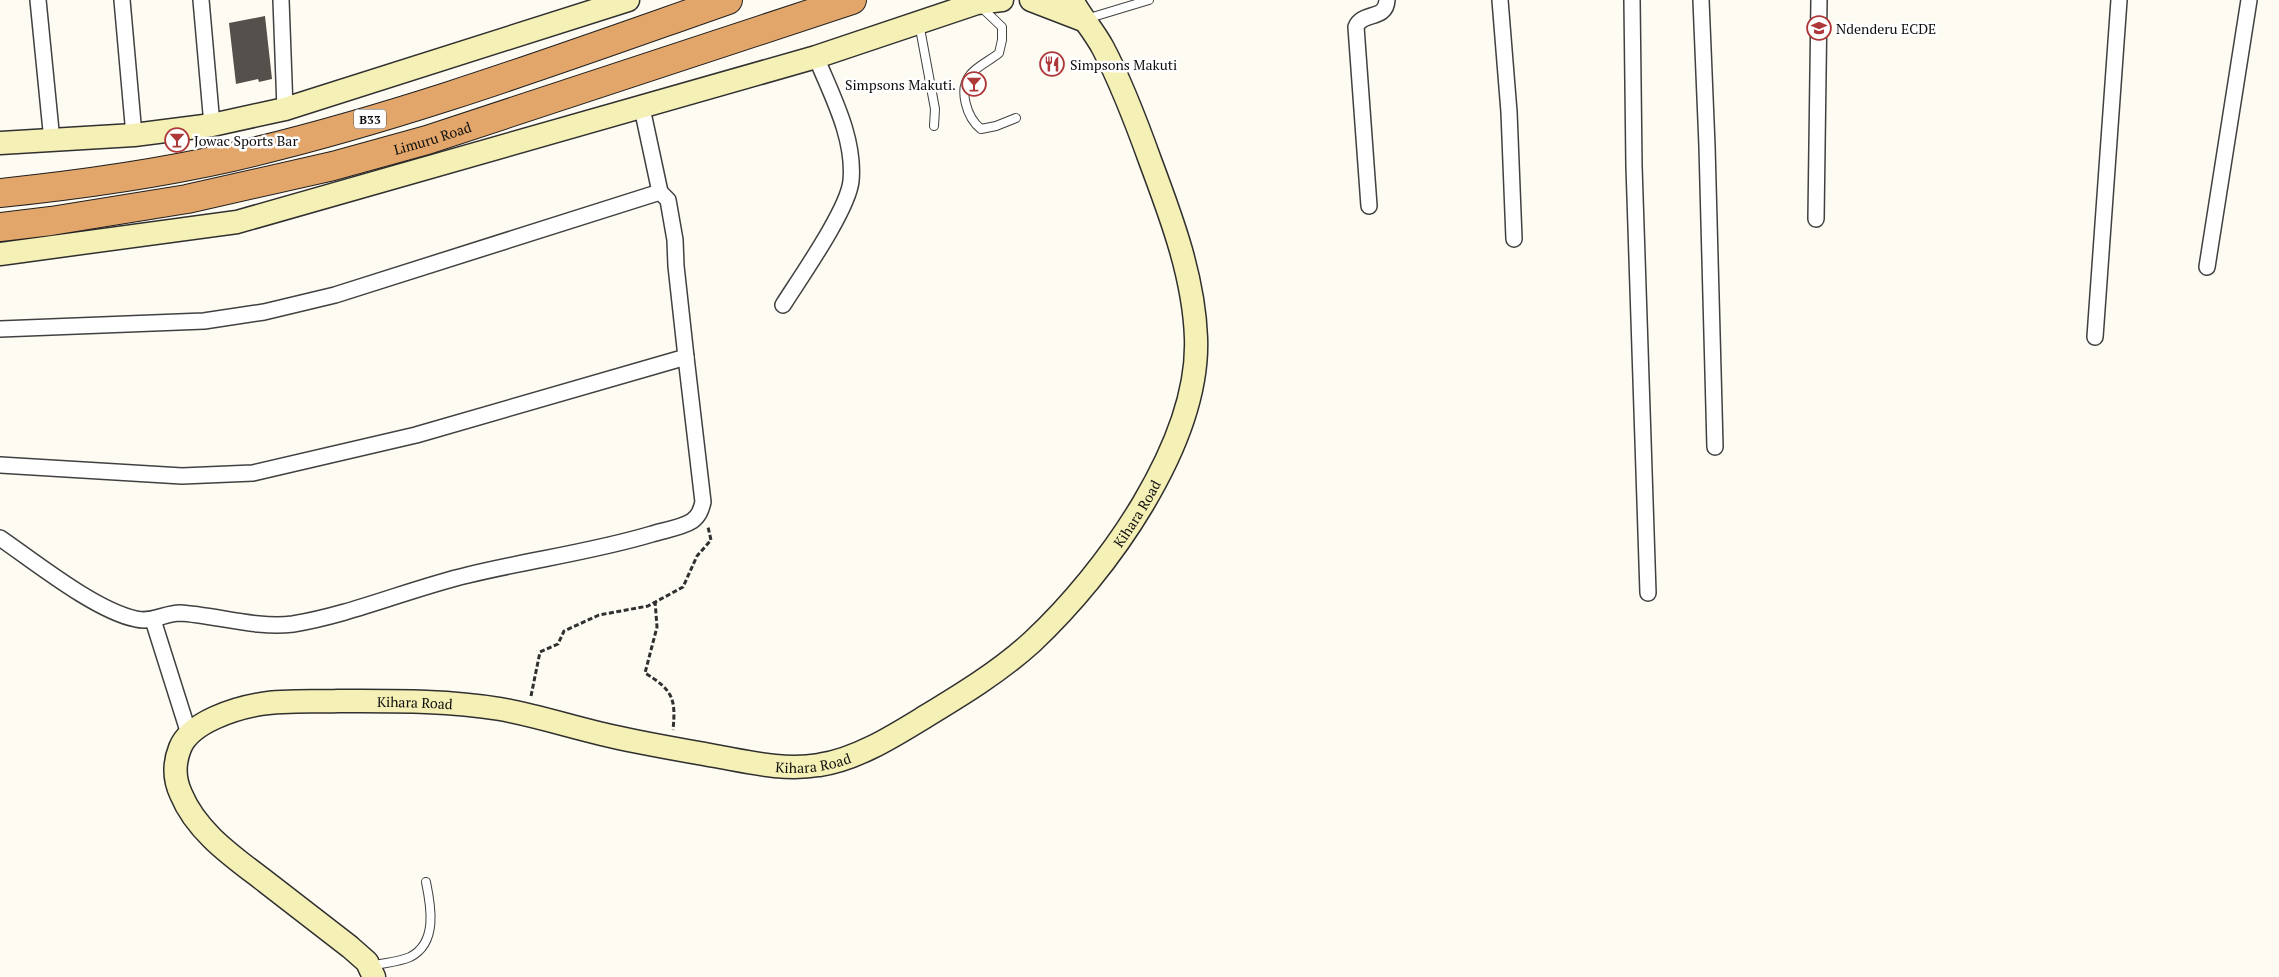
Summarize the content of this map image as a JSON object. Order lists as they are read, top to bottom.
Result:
{
  "streets": {
    "highway": ["B33", "Limuru Road"],
    "main road": ["Kihara Road"]
  },
  "places": {
    "school or university": ["Ndenderu ECDE"],
    "restaurant": ["Simpsons Makuti"],
    "bar": ["Simpsons Makuti.", "Jowac Sports Bar"]
  }
}
